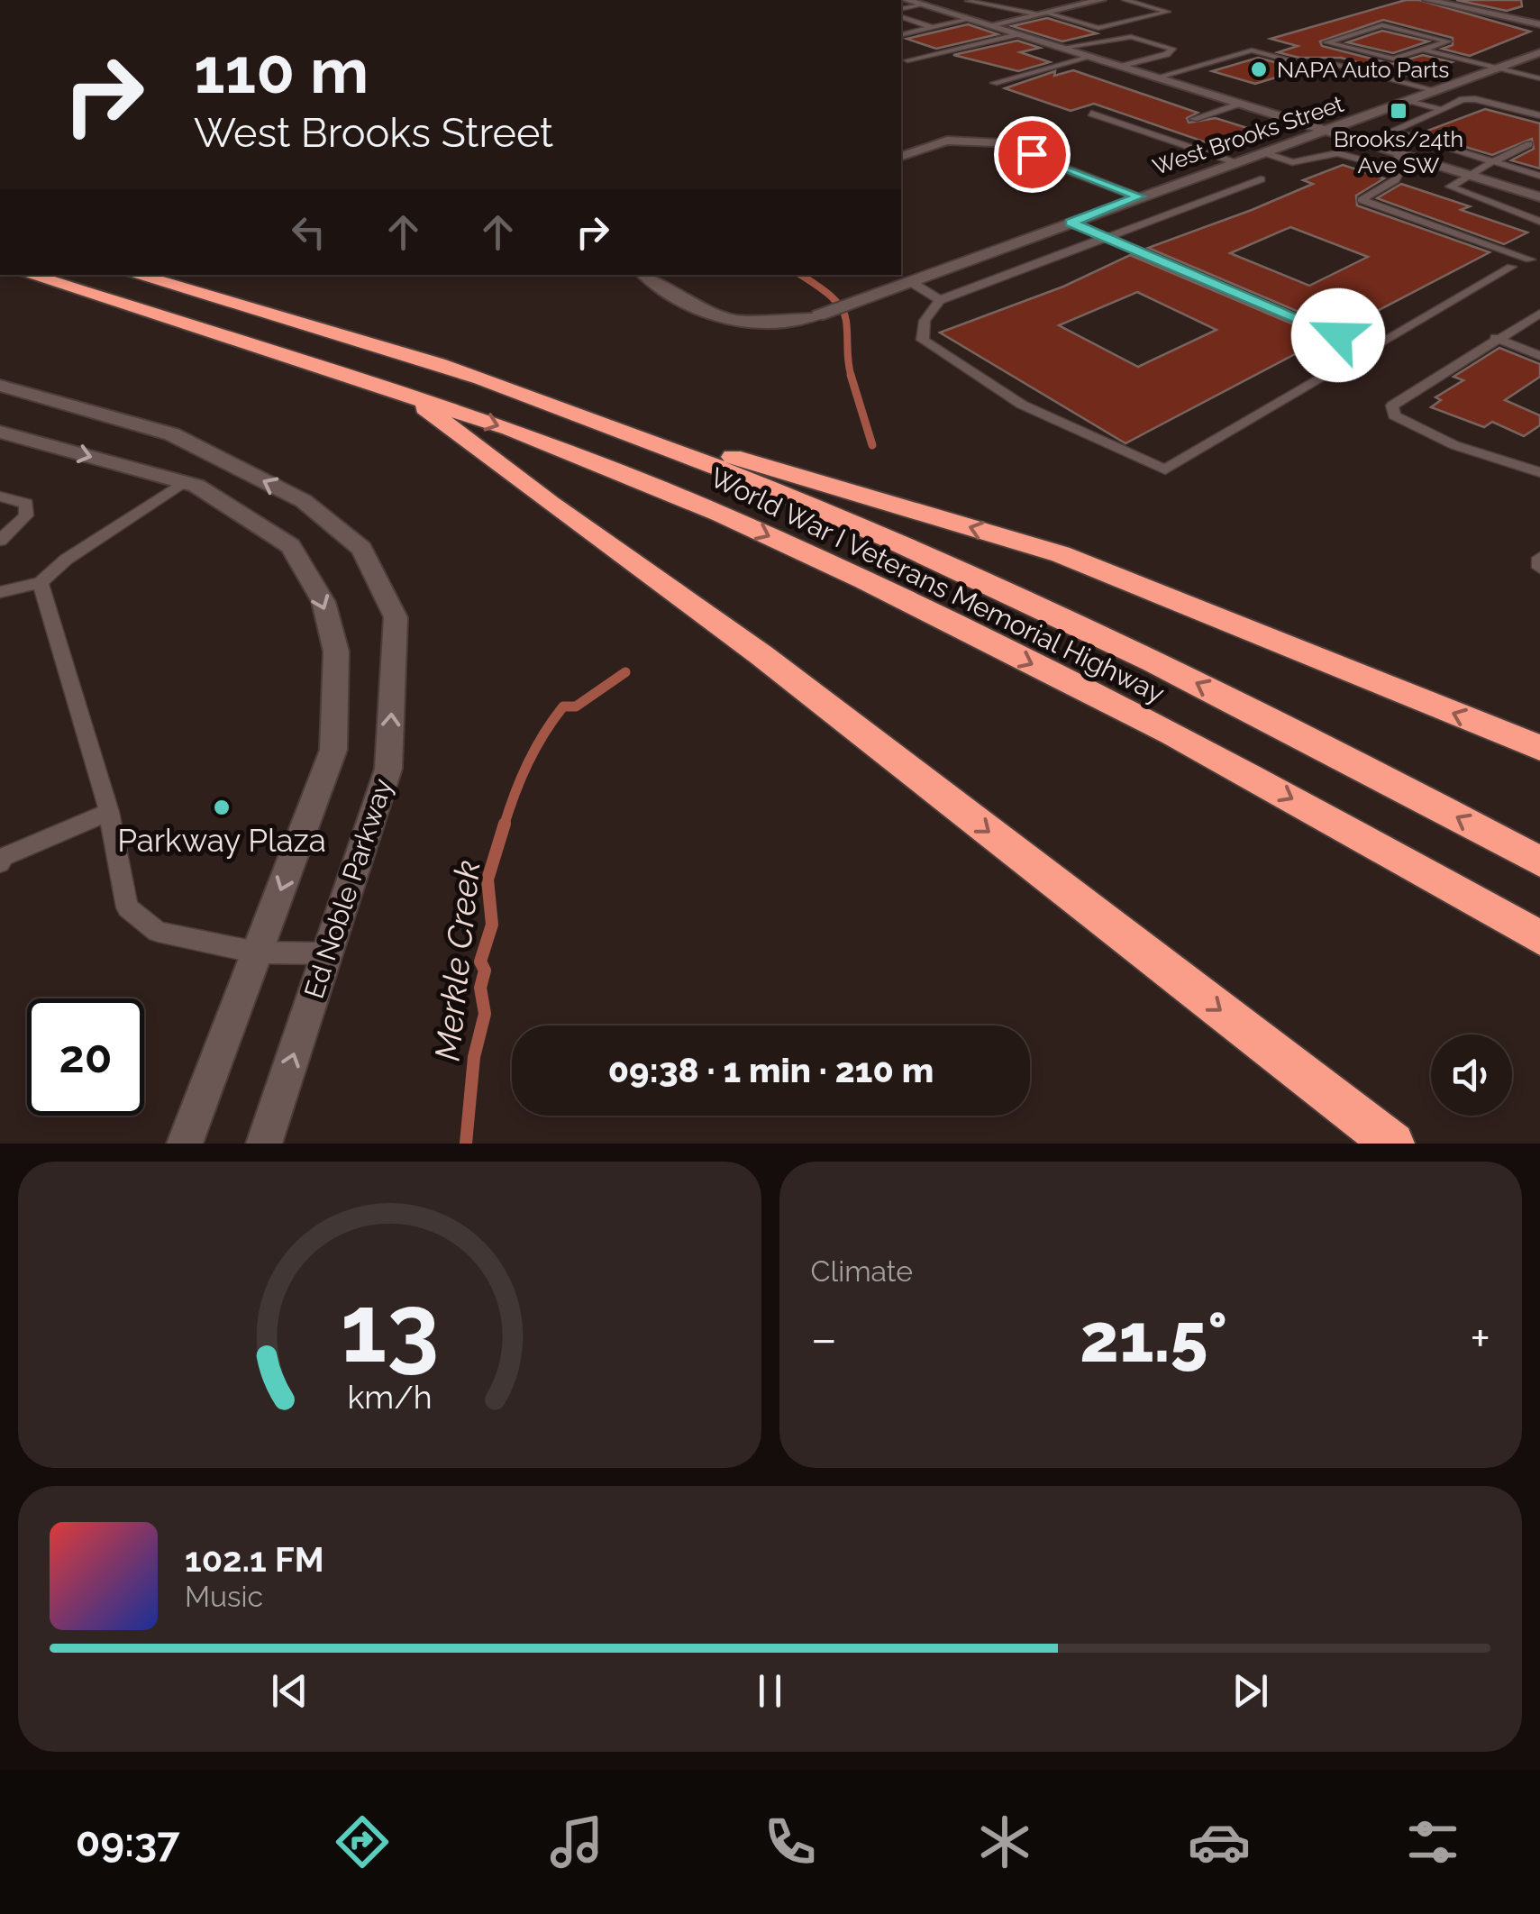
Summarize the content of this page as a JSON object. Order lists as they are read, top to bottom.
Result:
{
  "streets": {
    "highway": ["World War I Veterans Memorial Highway"],
    "main road": ["West Brooks Street", "Ed Noble Parkway"]
  },
  "water": ["Merkle Creek"],
  "places": {
    "other": ["NAPA Auto Parts", "Parkway Plaza"],
    "transit": ["Brooks/24th Ave SW"]
  },
  "page": {
    "turn": ["110 m", "West Brooks Street"],
    "limit": "20",
    "trip": "09:38 · 1 min · 210 m",
    "tile": "Climate",
    "heat": ["−", "21.5°", "+"],
    "song": ["102.1 FM", "Music"],
    "tabs": "09:37",
    "gauge": ["13", "km/h"]
  }
}
